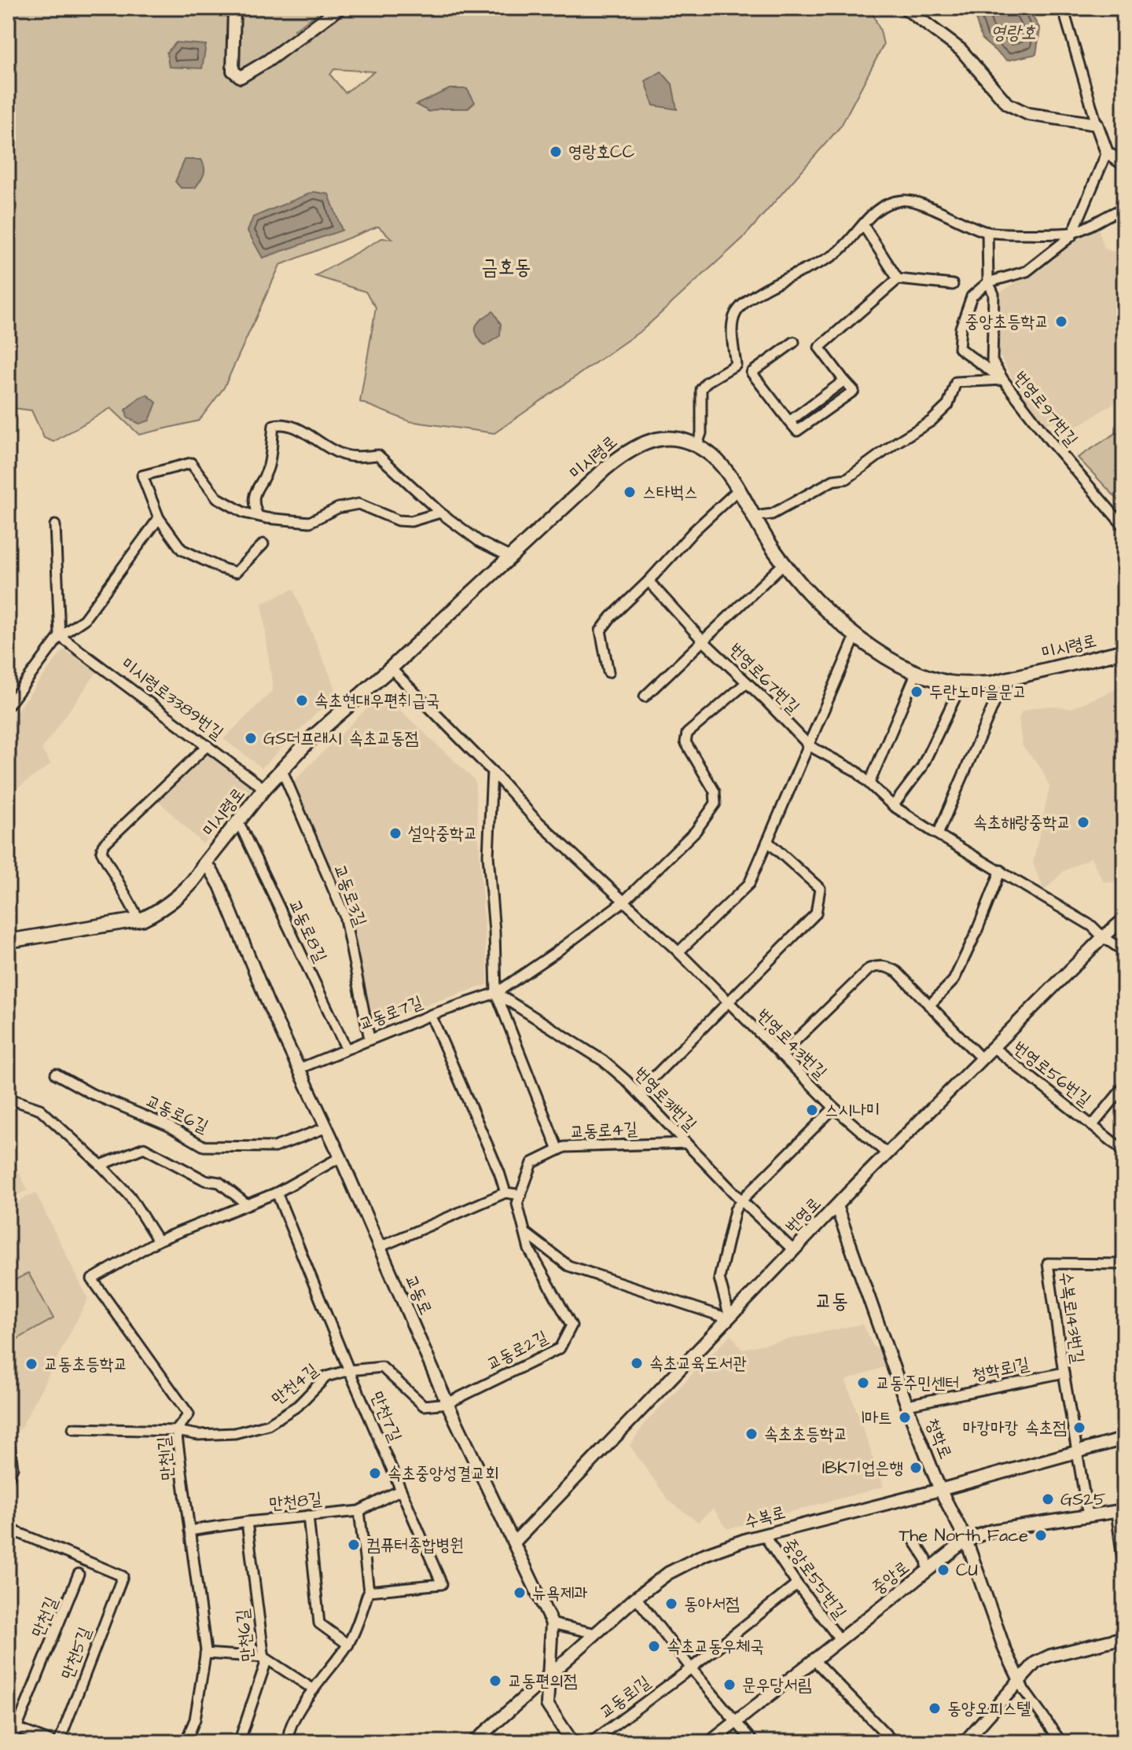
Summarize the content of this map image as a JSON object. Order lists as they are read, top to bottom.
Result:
{
  "streets": {
    "main road": ["미시령로"],
    "street": [
      "번영로97번길",
      "번영로67번길",
      "미시령로3389번길",
      "교동로3길",
      "교동로8길",
      "교동로7길",
      "번영로43번길",
      "번영로56번길",
      "번영로31번길",
      "교동로6길",
      "교동로4길",
      "번영로",
      "교동로",
      "수복로143번길",
      "교동로2길",
      "청학로1길",
      "만천4길",
      "만천7길",
      "청학로",
      "만천1길",
      "만천8길",
      "수복로",
      "중앙로",
      "중앙로55번길",
      "만천길",
      "만천6길",
      "만천5길",
      "교동로1길"
    ]
  },
  "crossings": [
    ["미시령로", "미시령로3389번길"],
    ["미시령로", "교동로3길"],
    ["미시령로", "번영로43번길"],
    ["미시령로", "교동로"],
    ["번영로67번길", "교동로7길"],
    ["번영로67번길", "번영로"],
    ["교동로3길", "교동로7길"],
    ["교동로8길", "교동로7길"],
    ["교동로7길", "번영로43번길"],
    ["교동로7길", "번영로31번길"],
    ["교동로7길", "교동로"],
    ["번영로43번길", "번영로"],
    ["번영로56번길", "번영로"],
    ["번영로31번길", "교동로4길"],
    ["번영로31번길", "번영로"],
    ["교동로6길", "교동로"],
    ["교동로4길", "교동로2길"],
    ["번영로", "교동로"],
    ["번영로", "청학로"],
    ["교동로", "교동로2길"],
    ["교동로", "만천4길"],
    ["교동로", "만천1길"],
    ["교동로", "수복로"],
    ["수복로143번길", "청학로1길"],
    ["수복로143번길", "수복로"],
    ["수복로143번길", "중앙로"],
    ["교동로2길", "만천4길"],
    ["청학로1길", "청학로"],
    ["만천4길", "만천7길"],
    ["만천4길", "만천1길"],
    ["만천7길", "만천1길"],
    ["만천7길", "만천8길"],
    ["청학로", "수복로"],
    ["청학로", "중앙로"],
    ["만천1길", "만천8길"],
    ["만천8길", "만천6길"],
    ["수복로", "중앙로55번길"],
    ["중앙로", "중앙로55번길"],
    ["중앙로55번길", "교동로1길"]
  ],
  "districts": ["금호동", "교동"],
  "water": ["영랑호"],
  "places": [
    "영랑호CC",
    "중앙초등학교",
    "스타벅스",
    "두란노마을문고",
    "속초현대우편취급국",
    "GS더프래시 속초교동점",
    "속초해랑중학교",
    "설악중학교",
    "스시나미",
    "속초교육도서관",
    "교동초등학교",
    "교동주민센터",
    "l마트",
    "마캉마캉 속초점",
    "속초초등학교",
    "IBK기업은행",
    "속초중앙성결교회",
    "GS25",
    "The North Face",
    "컴퓨터종합병원",
    "CU",
    "뉴욕제과",
    "동아서점",
    "속초교동우체국",
    "교동편의점",
    "문우당서림",
    "동양오피스텔"
  ]
}
